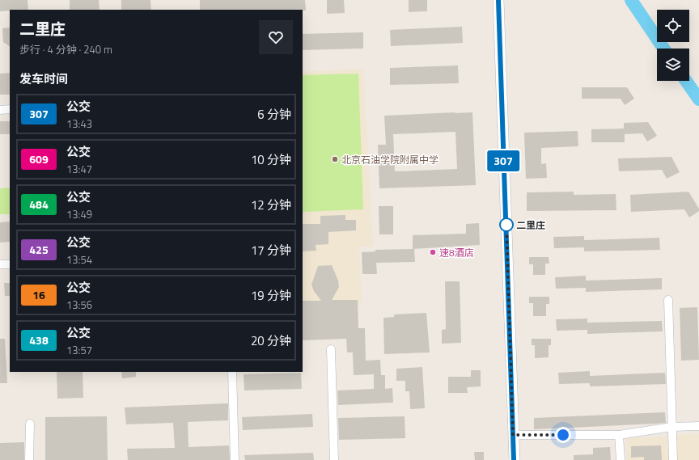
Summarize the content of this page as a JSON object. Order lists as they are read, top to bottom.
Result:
{
  "places": ["北京石油学院附属中学", "二里庄", "速8酒店"],
  "lines": ["bus line 307"],
  "page": {
    "on_map": "307",
    "heading": [
      ["二里庄", "步行 · 4 分钟 · 240 m"],
      "发车时间"
    ],
    "list": [
      {
        "mark": "307",
        "name": "公交",
        "note": "13:43",
        "value": "6 分钟"
      },
      {
        "mark": "609",
        "name": "公交",
        "note": "13:47",
        "value": "10 分钟"
      },
      {
        "mark": "484",
        "name": "公交",
        "note": "13:49",
        "value": "12 分钟"
      },
      {
        "mark": "425",
        "name": "公交",
        "note": "13:54",
        "value": "17 分钟"
      },
      {
        "mark": "16",
        "name": "公交",
        "note": "13:56",
        "value": "19 分钟"
      },
      {
        "mark": "438",
        "name": "公交",
        "note": "13:57",
        "value": "20 分钟"
      }
    ]
  }
}
